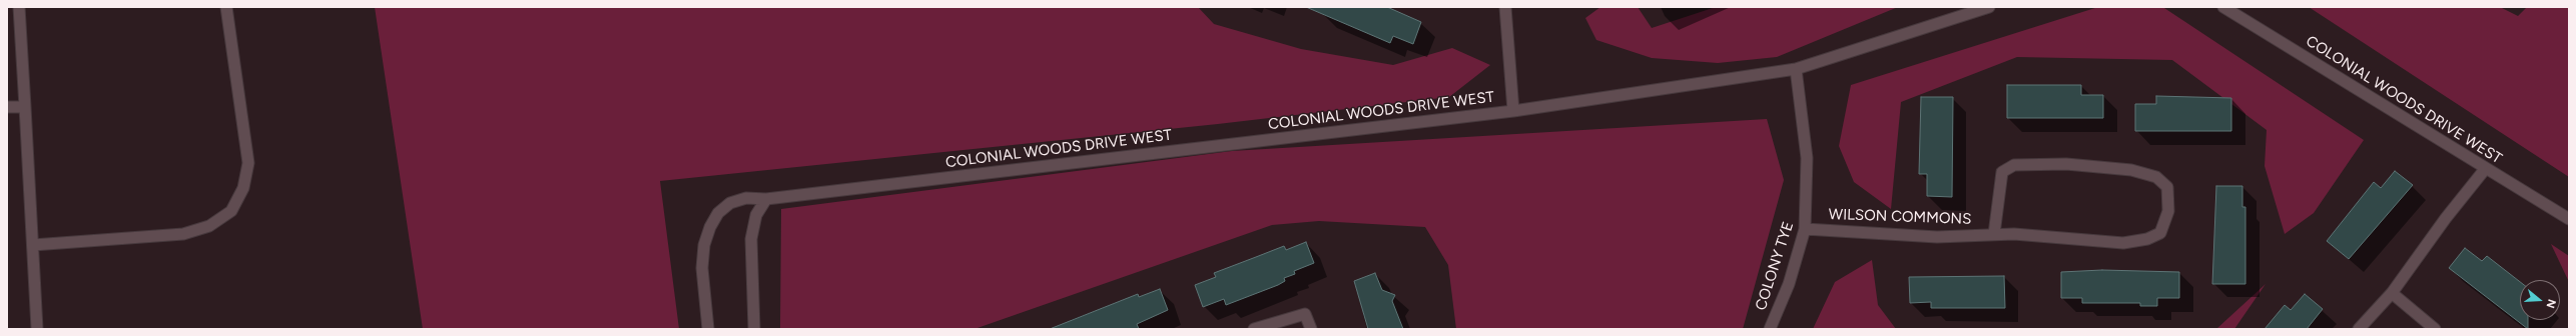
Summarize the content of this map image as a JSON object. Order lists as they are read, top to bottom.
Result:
{
  "streets": {
    "street": ["COLONIAL WOODS DRIVE WEST", "WILSON COMMONS", "COLONY TYE"]
  },
  "crossings": [
    ["COLONIAL WOODS DRIVE WEST", "COLONY TYE"],
    ["WILSON COMMONS", "COLONY TYE"]
  ],
  "north": "right"
}
